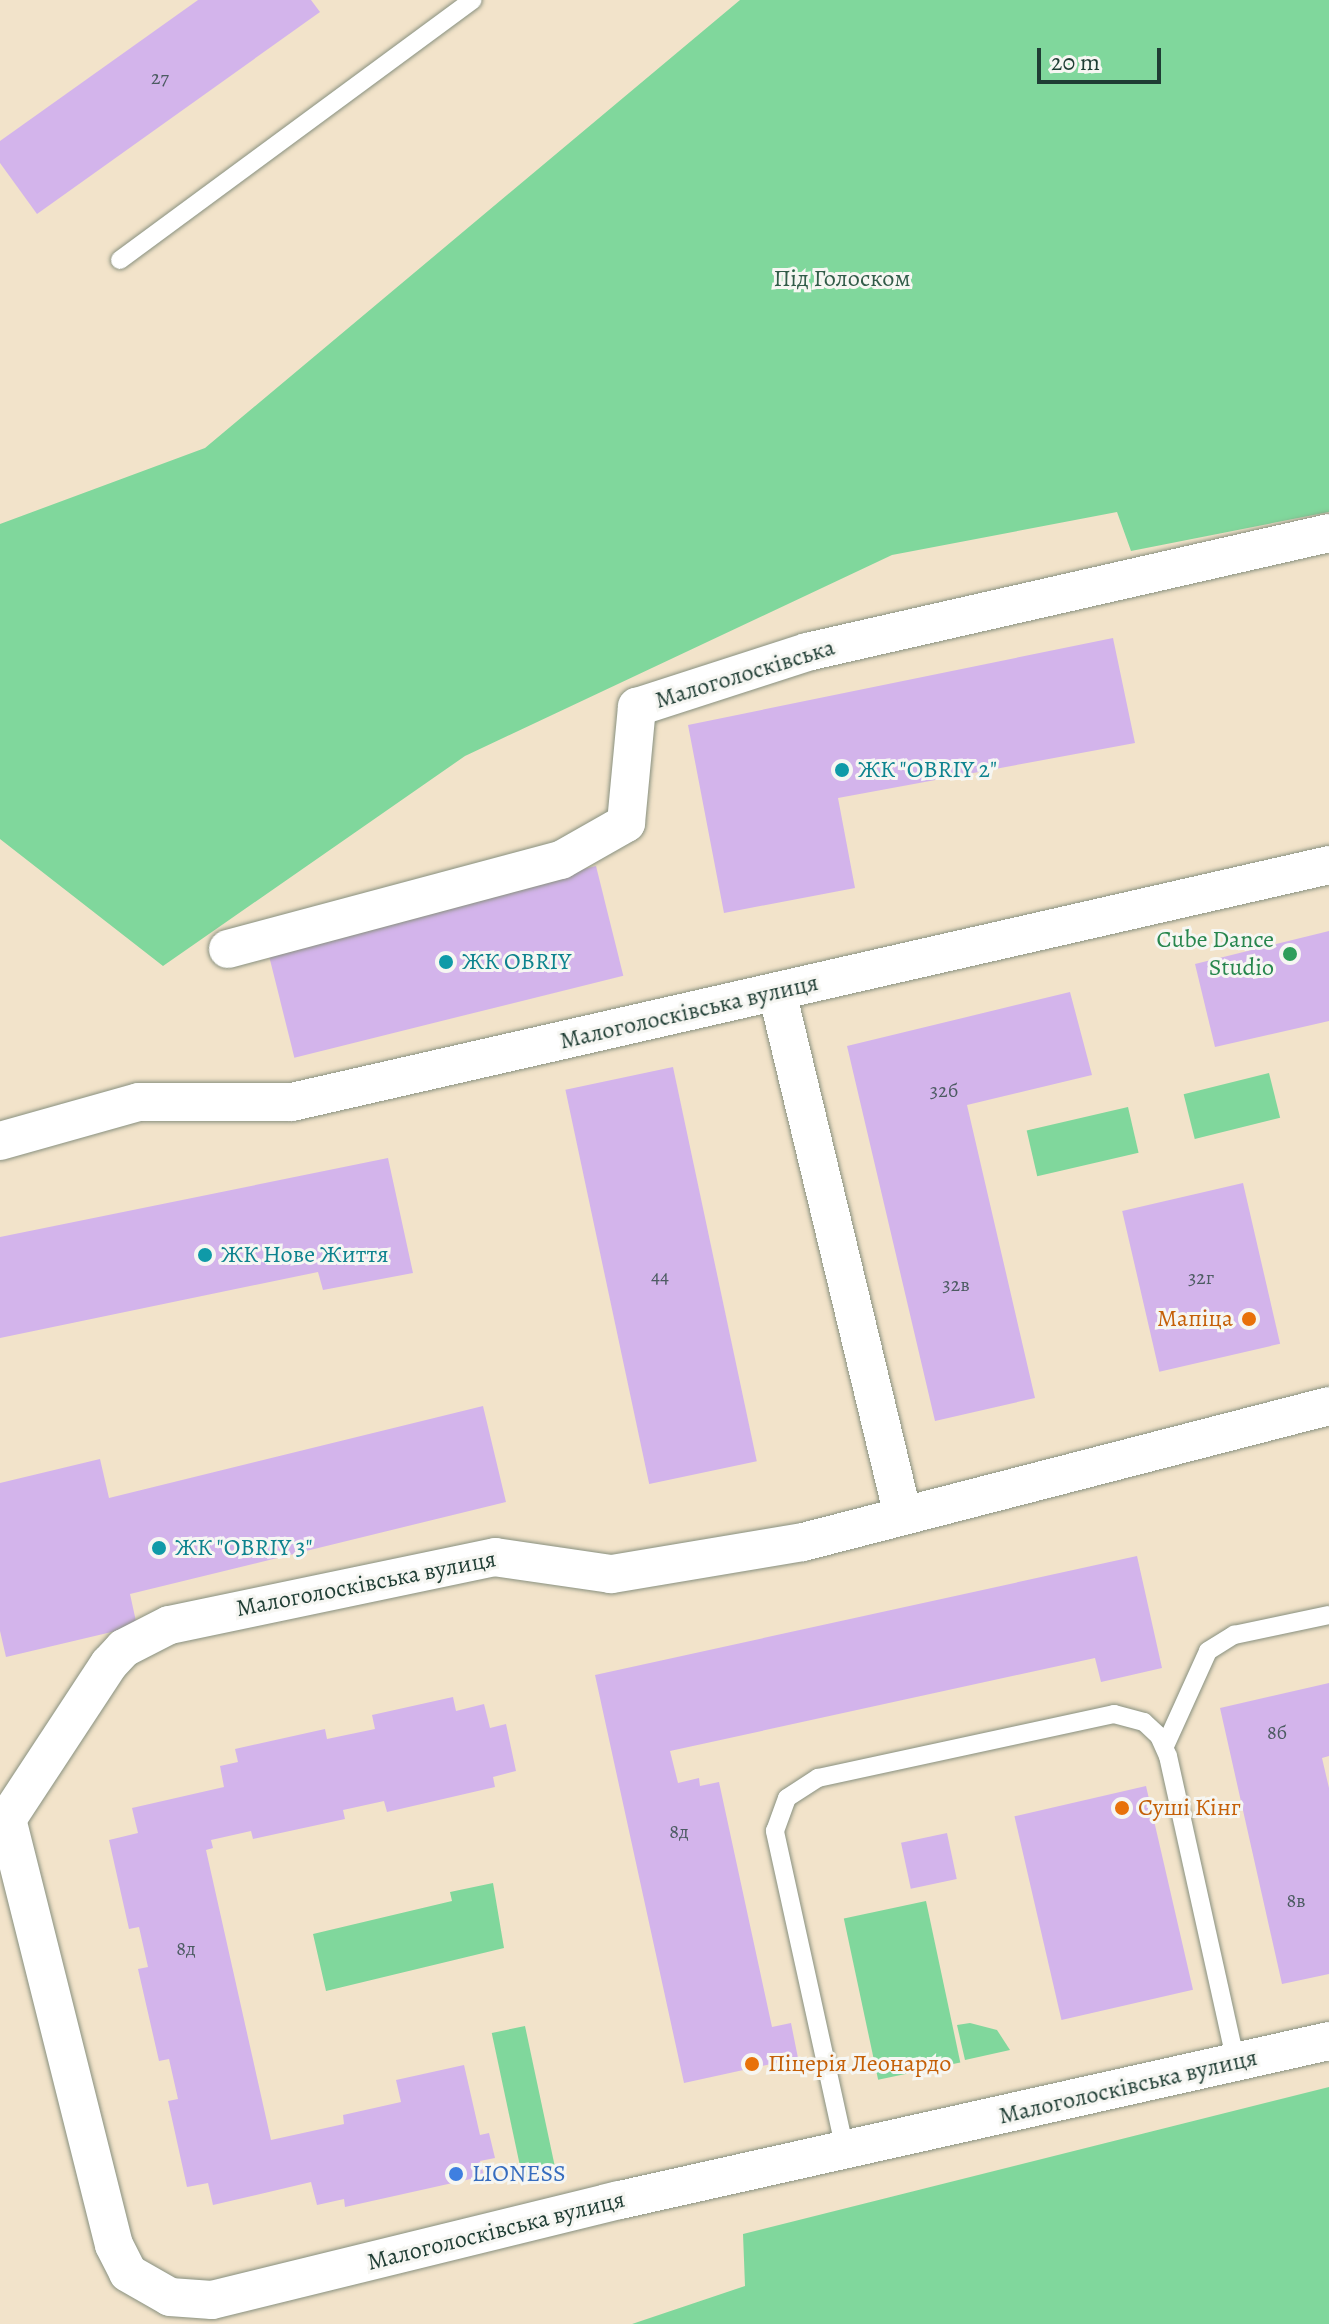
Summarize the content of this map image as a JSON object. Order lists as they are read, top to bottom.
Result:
{
  "streets": {
    "street": ["Малоголосківська", "Малоголосківська вулиця"]
  },
  "parks": ["Під Голоском"],
  "places": [
    "ЖК \"OBRIY 2\"",
    "Cube Dance Studio",
    "ЖК OBRIY",
    "ЖК Нове Життя",
    "Мапіца",
    "ЖК \"OBRIY 3\"",
    "Суші Кінг",
    "Піцерія Леонардо",
    "LIONESS"
  ],
  "house_numbers": [
    "27",
    "32б",
    "44",
    "32г",
    "32в",
    "8б",
    "8д",
    "8в",
    "8д"
  ],
  "scale_bar": "20 m"
}
